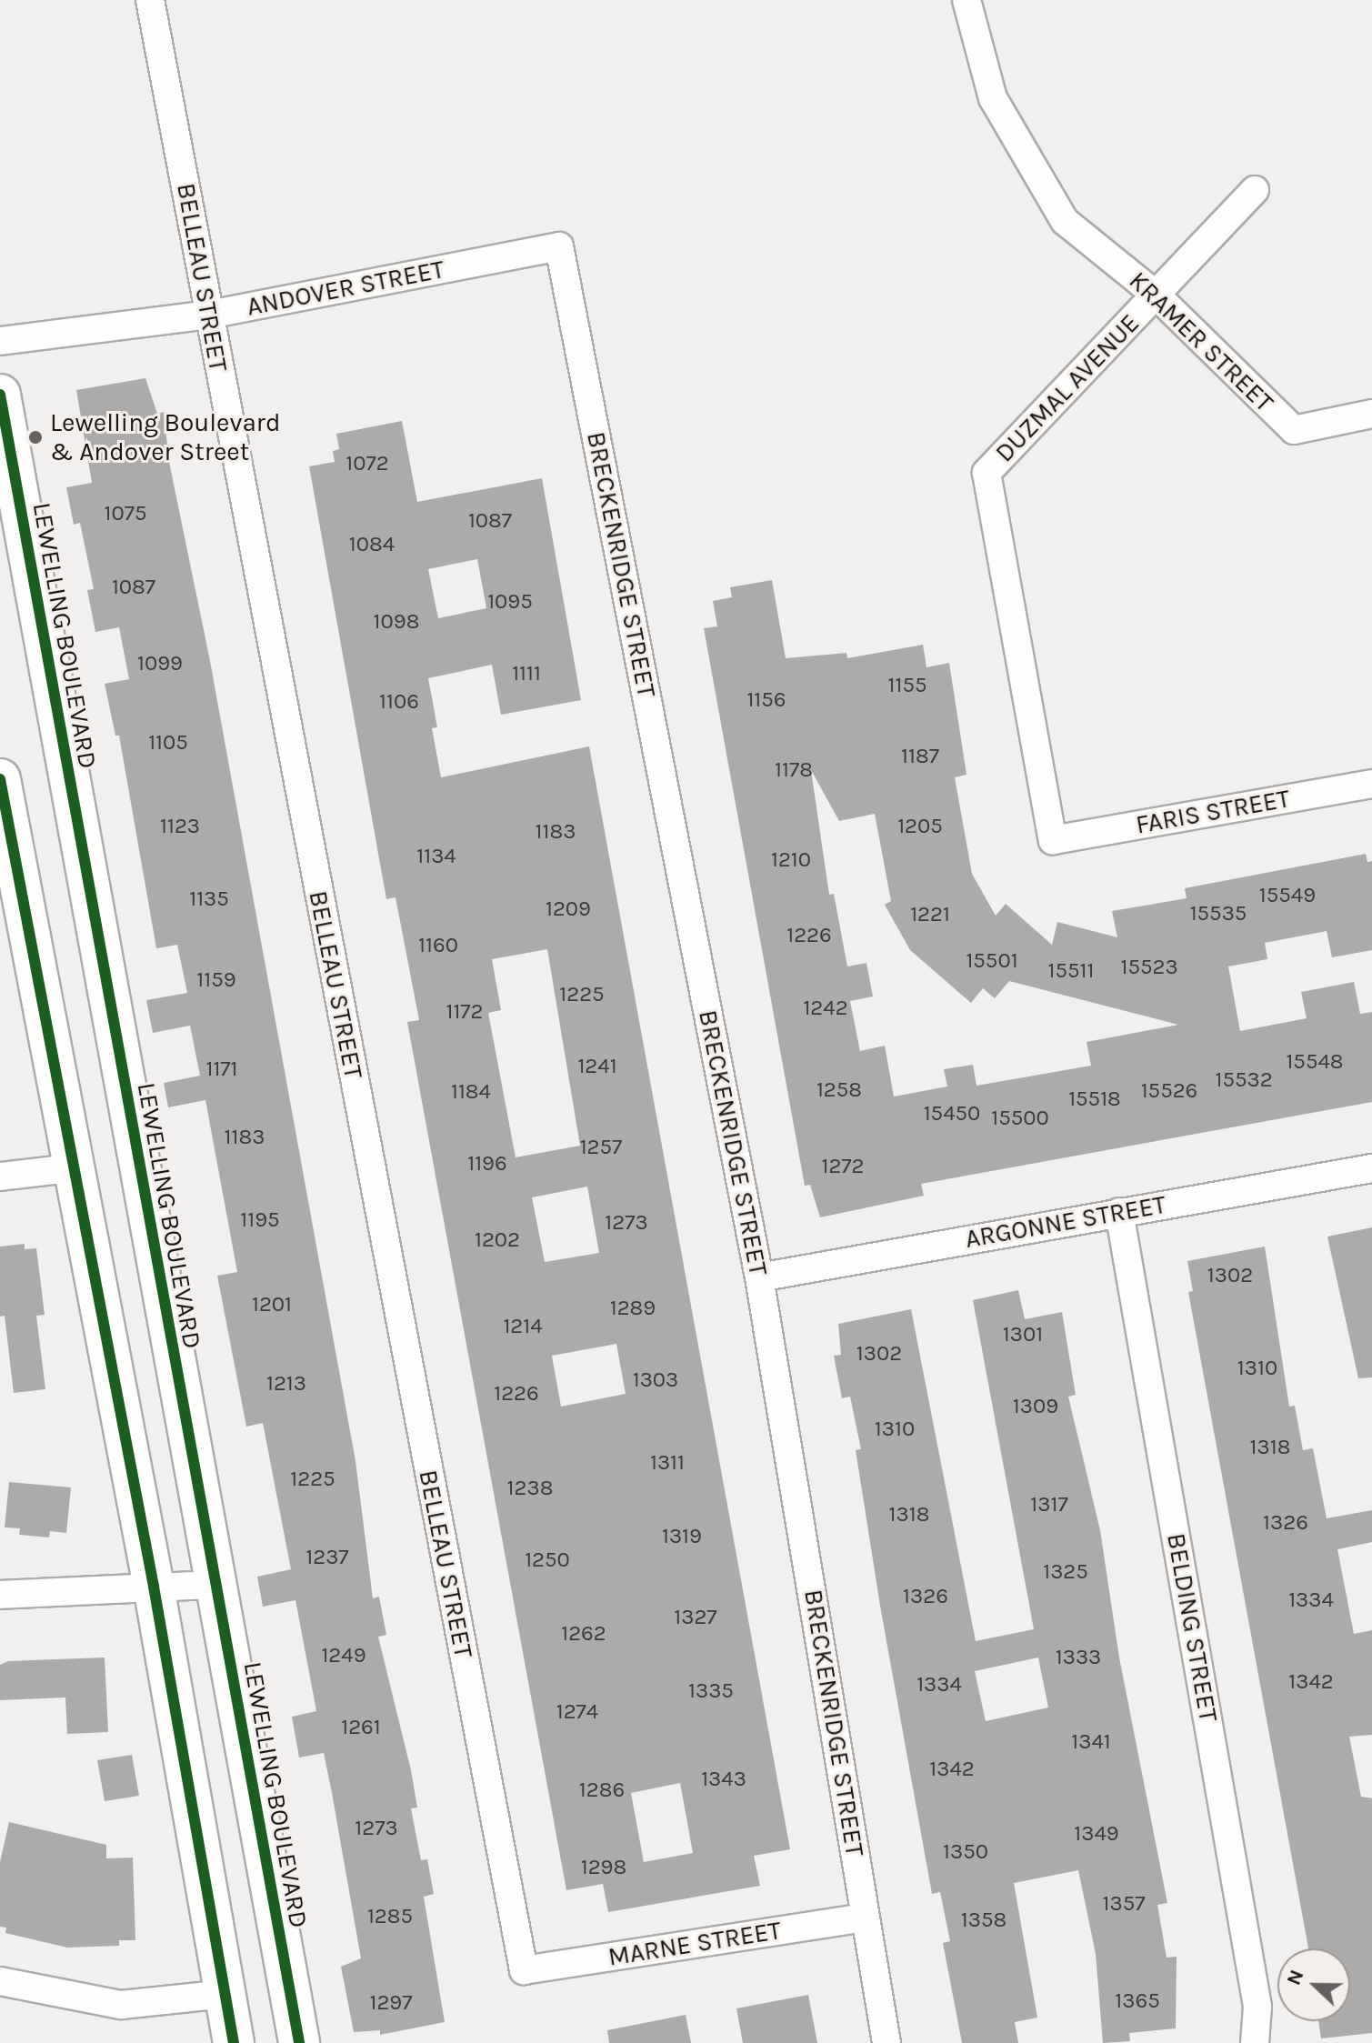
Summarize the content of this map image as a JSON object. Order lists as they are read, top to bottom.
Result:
{
  "streets": {
    "main road": ["LEWELLING BOULEVARD"],
    "street": [
      "BELLEAU STREET",
      "ANDOVER STREET",
      "KRAMER STREET",
      "DUZMAL AVENUE",
      "BRECKENRIDGE STREET",
      "FARIS STREET",
      "ARGONNE STREET",
      "BELDING STREET",
      "MARNE STREET"
    ]
  },
  "crossings": [
    ["BELLEAU STREET", "ANDOVER STREET"],
    ["BELLEAU STREET", "MARNE STREET"],
    ["ANDOVER STREET", "BRECKENRIDGE STREET"],
    ["KRAMER STREET", "DUZMAL AVENUE"],
    ["DUZMAL AVENUE", "FARIS STREET"],
    ["BRECKENRIDGE STREET", "ARGONNE STREET"],
    ["BRECKENRIDGE STREET", "MARNE STREET"],
    ["ARGONNE STREET", "BELDING STREET"]
  ],
  "places": ["Lewelling Boulevard & Andover Street"],
  "house_numbers": [
    "1072",
    "1075",
    "1087",
    "1084",
    "1087",
    "1095",
    "1098",
    "1099",
    "1111",
    "1155",
    "1156",
    "1106",
    "1105",
    "1187",
    "1178",
    "1123",
    "1205",
    "1183",
    "1134",
    "1210",
    "15549",
    "1135",
    "1209",
    "15535",
    "1221",
    "1226",
    "1160",
    "15501",
    "15523",
    "15511",
    "1159",
    "1225",
    "1242",
    "1172",
    "15548",
    "1241",
    "1171",
    "15532",
    "1258",
    "15526",
    "1184",
    "15518",
    "15450",
    "15500",
    "1183",
    "1257",
    "1196",
    "1272",
    "1195",
    "1273",
    "1202",
    "1302",
    "1201",
    "1289",
    "1214",
    "1301",
    "1302",
    "1310",
    "1303",
    "1213",
    "1226",
    "1309",
    "1310",
    "1318",
    "1311",
    "1225",
    "1238",
    "1317",
    "1318",
    "1326",
    "1319",
    "1237",
    "1250",
    "1325",
    "1326",
    "1334",
    "1327",
    "1262",
    "1249",
    "1333",
    "1342",
    "1334",
    "1335",
    "1274",
    "1261",
    "1341",
    "1342",
    "1343",
    "1286",
    "1273",
    "1349",
    "1350",
    "1298",
    "1357",
    "1285",
    "1358",
    "1365",
    "1297"
  ],
  "north": "left"
}
